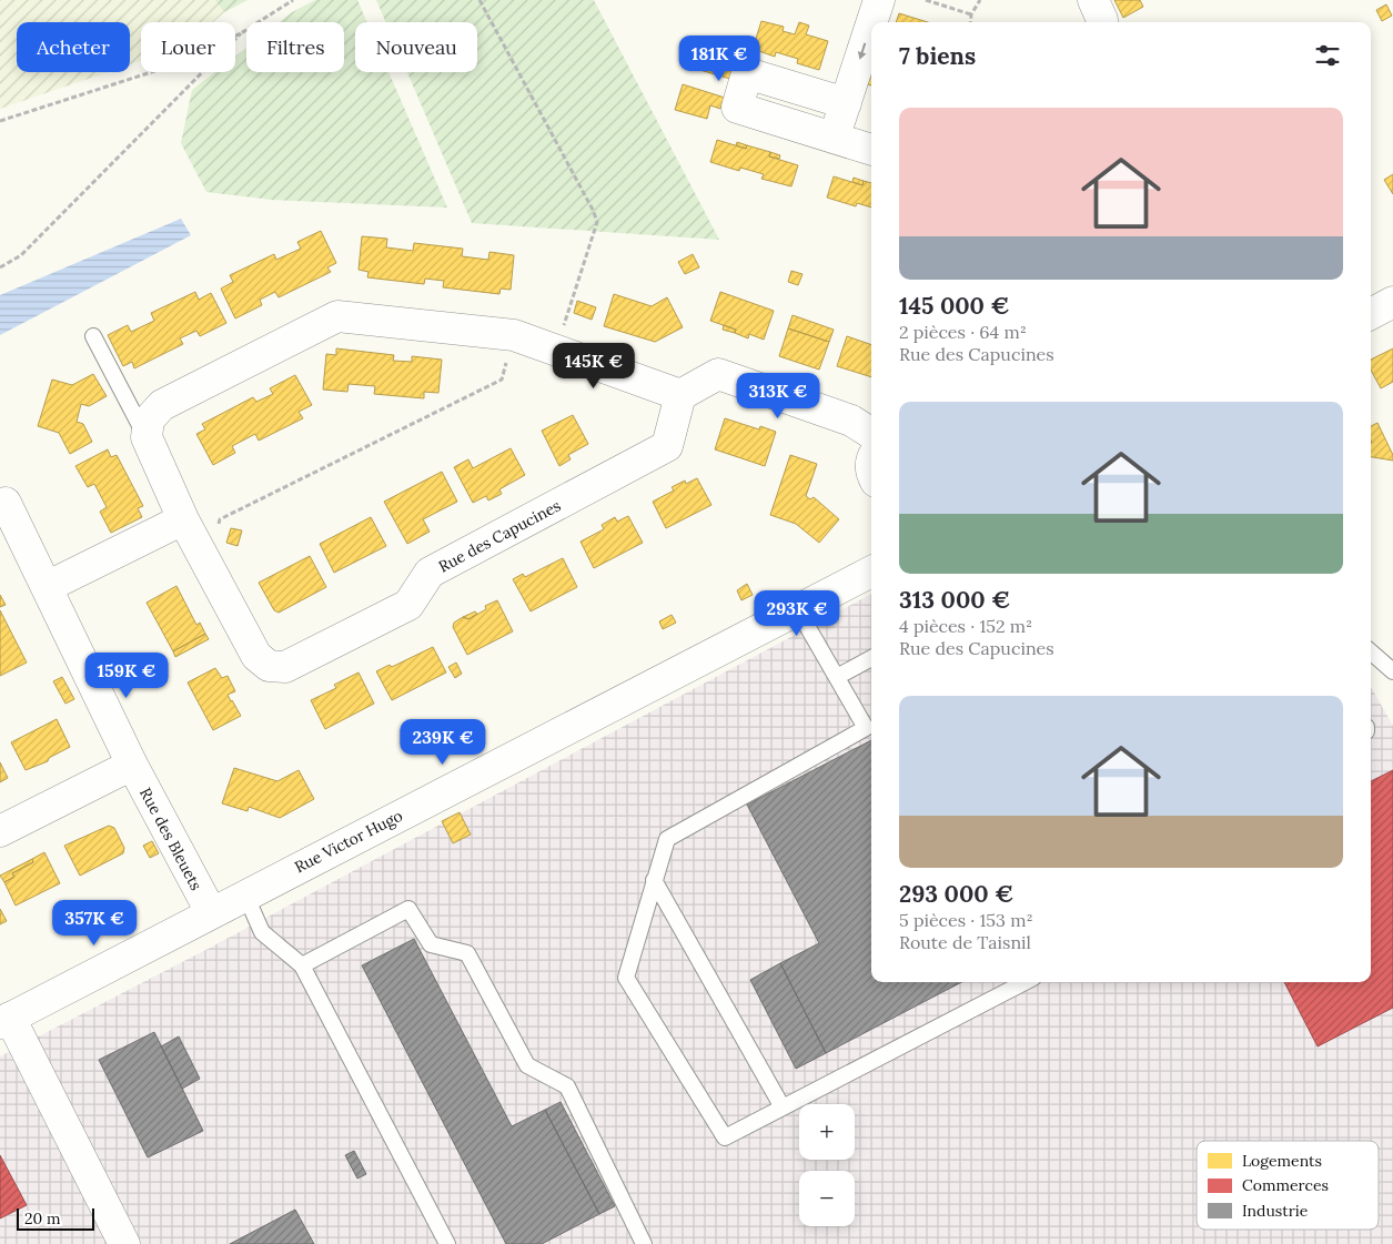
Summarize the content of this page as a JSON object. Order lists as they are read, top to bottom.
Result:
{
  "streets": {
    "street": ["Rue des Capucines", "Rue des Bleuets", "Rue Victor Hugo"]
  },
  "crossings": [
    ["Rue des Bleuets", "Rue Victor Hugo"]
  ],
  "legend": ["Logements", "Commerces", "Industrie"],
  "scale_bar": "20 m",
  "page": {
    "chip": [
      "Acheter",
      "Louer",
      "Filtres",
      "Nouveau"
    ],
    "heading": "7 biens",
    "price": [
      "181K €",
      "145K €",
      "313K €",
      "293K €",
      "159K €",
      "239K €",
      "357K €"
    ],
    "list": [
      {
        "name": "145 000 €",
        "note": "2 pièces · 64 m² · Rue des Capucines"
      },
      {
        "name": "313 000 €",
        "note": "4 pièces · 152 m² · Rue des Capucines"
      },
      {
        "name": "293 000 €",
        "note": "5 pièces · 153 m² · Route de Taisnil"
      }
    ],
    "map_buttons": ["+", "−"],
    "scale": "20 m"
  }
}
